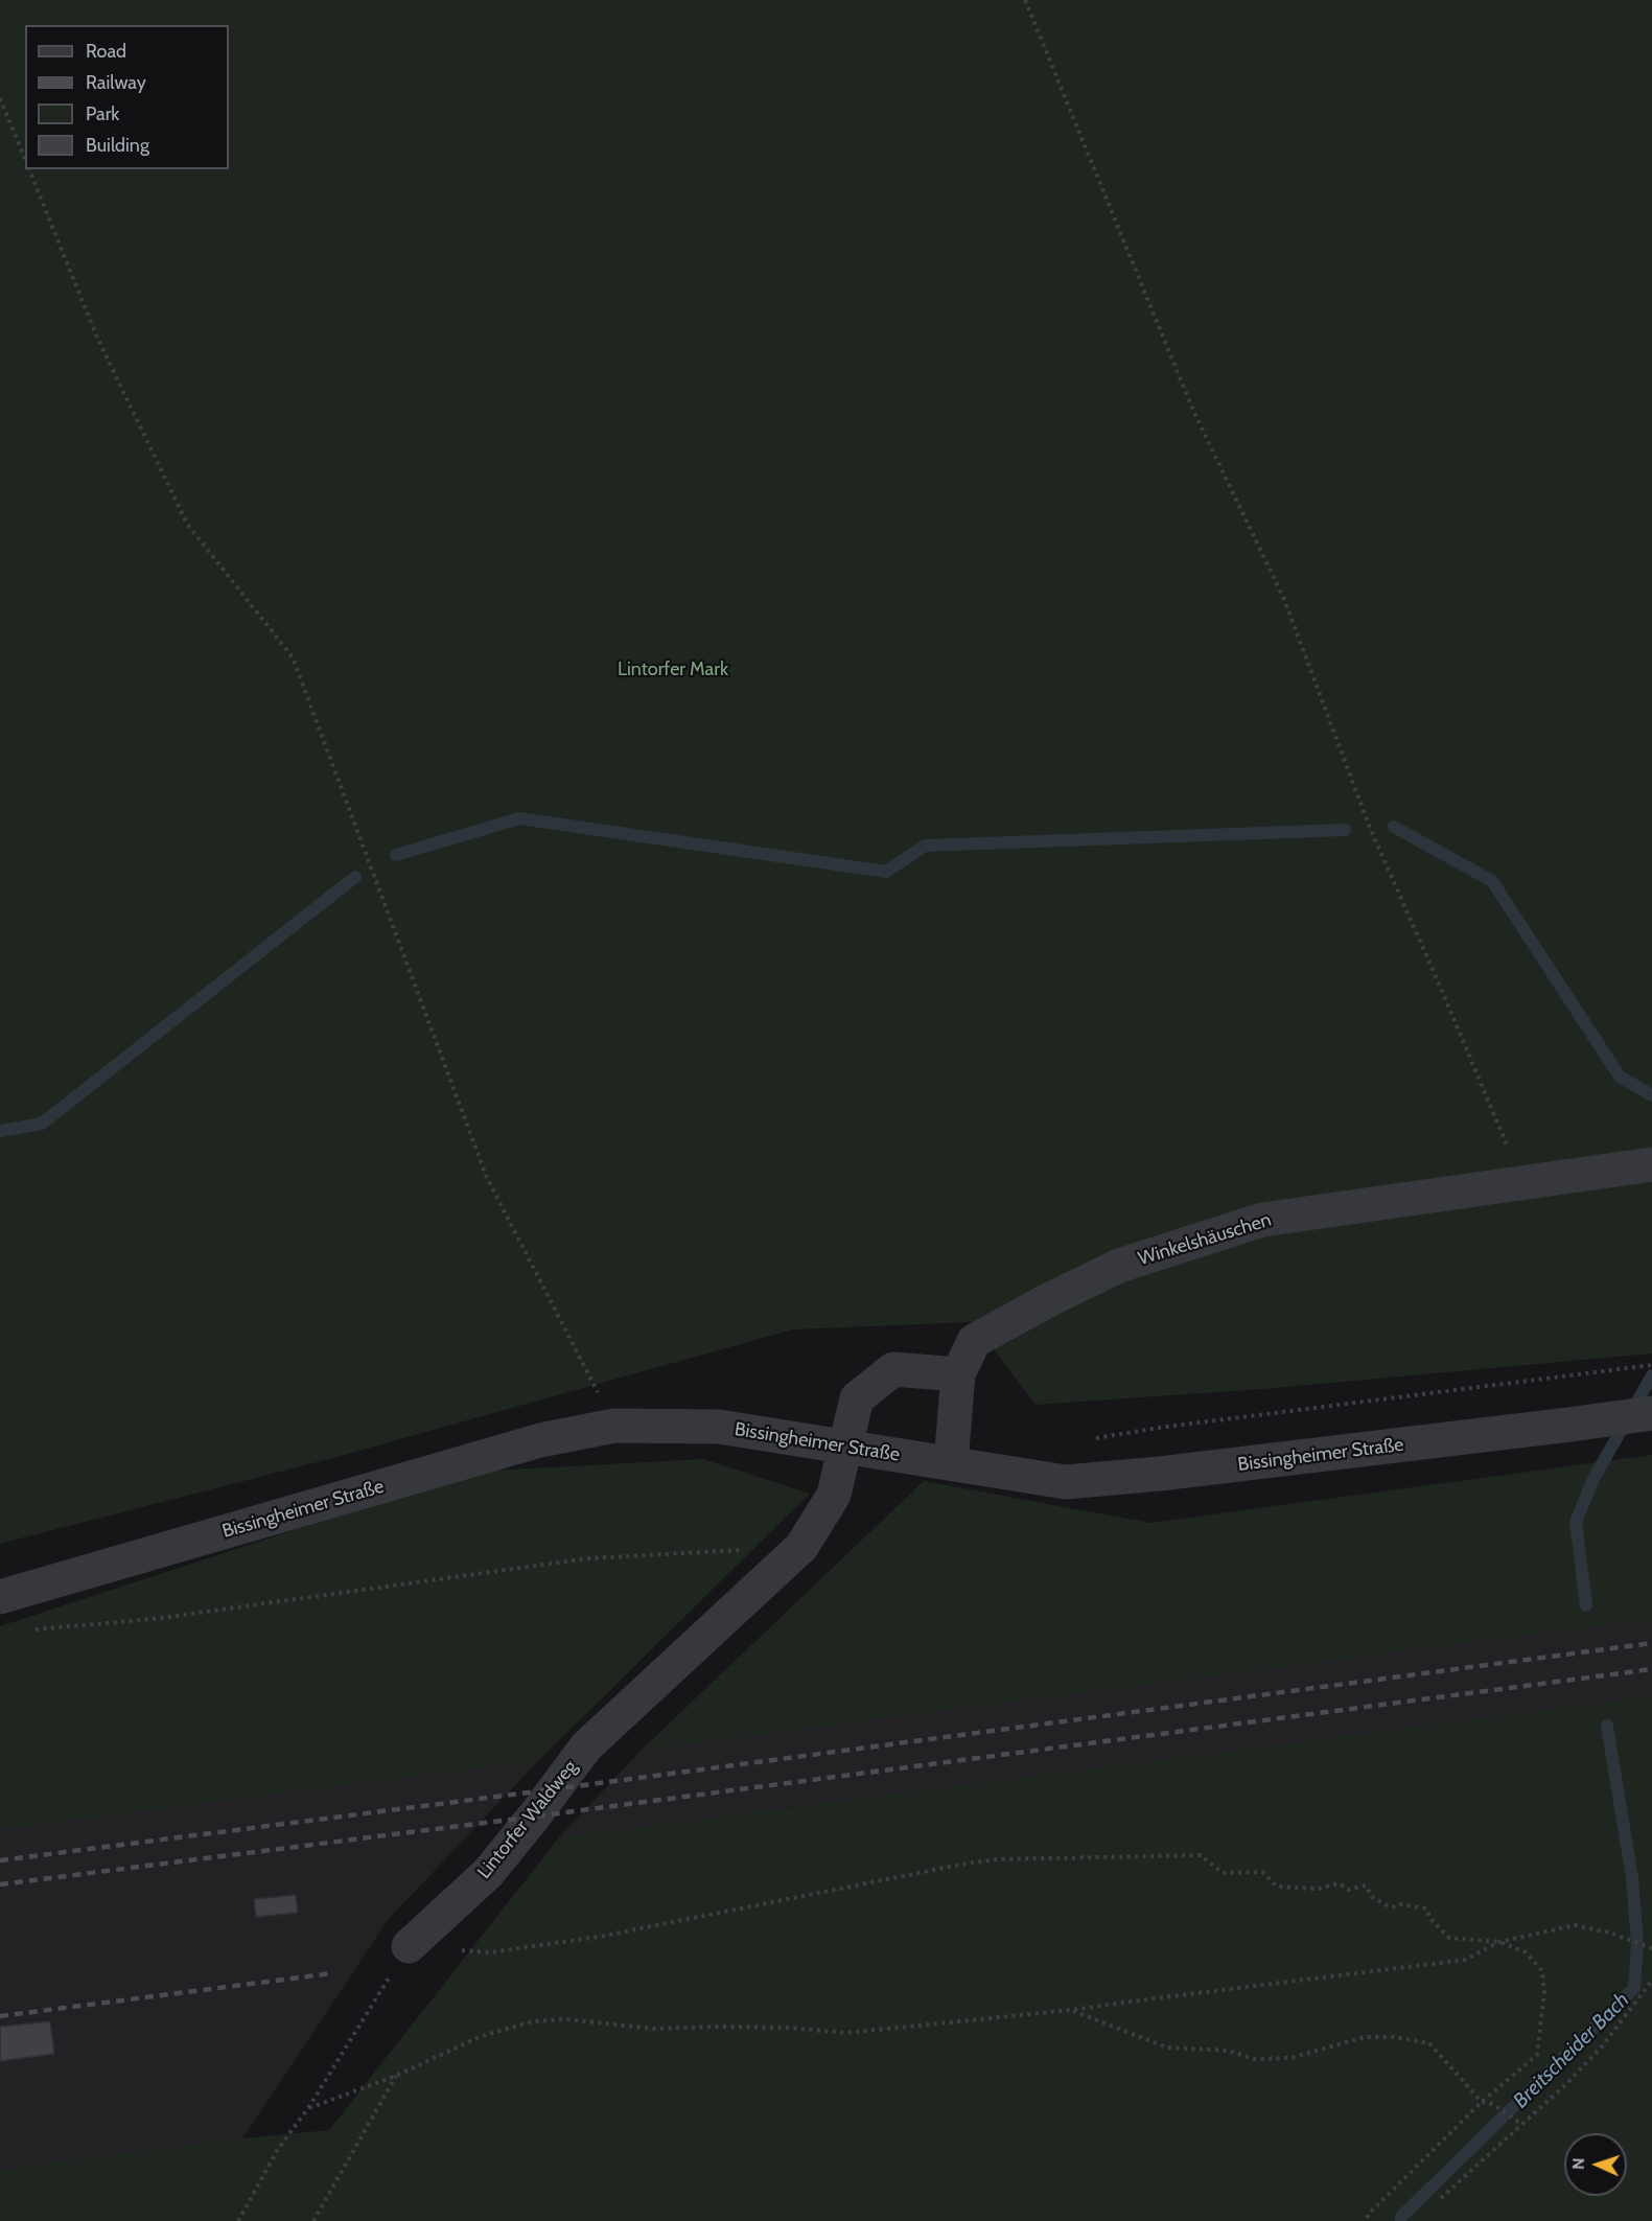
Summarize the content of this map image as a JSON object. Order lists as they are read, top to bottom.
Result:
{
  "streets": {
    "street": ["Winkelshäuschen", "Bissingheimer Straße", "Lintorfer Waldweg"]
  },
  "crossings": [
    ["Winkelshäuschen", "Bissingheimer Straße"],
    ["Winkelshäuschen", "Lintorfer Waldweg"],
    ["Bissingheimer Straße", "Lintorfer Waldweg"]
  ],
  "water": ["Breitscheider Bach"],
  "parks": ["Lintorfer Mark"],
  "legend": [
    "Road",
    "Railway",
    "Park",
    "Building"
  ],
  "north": "left"
}
